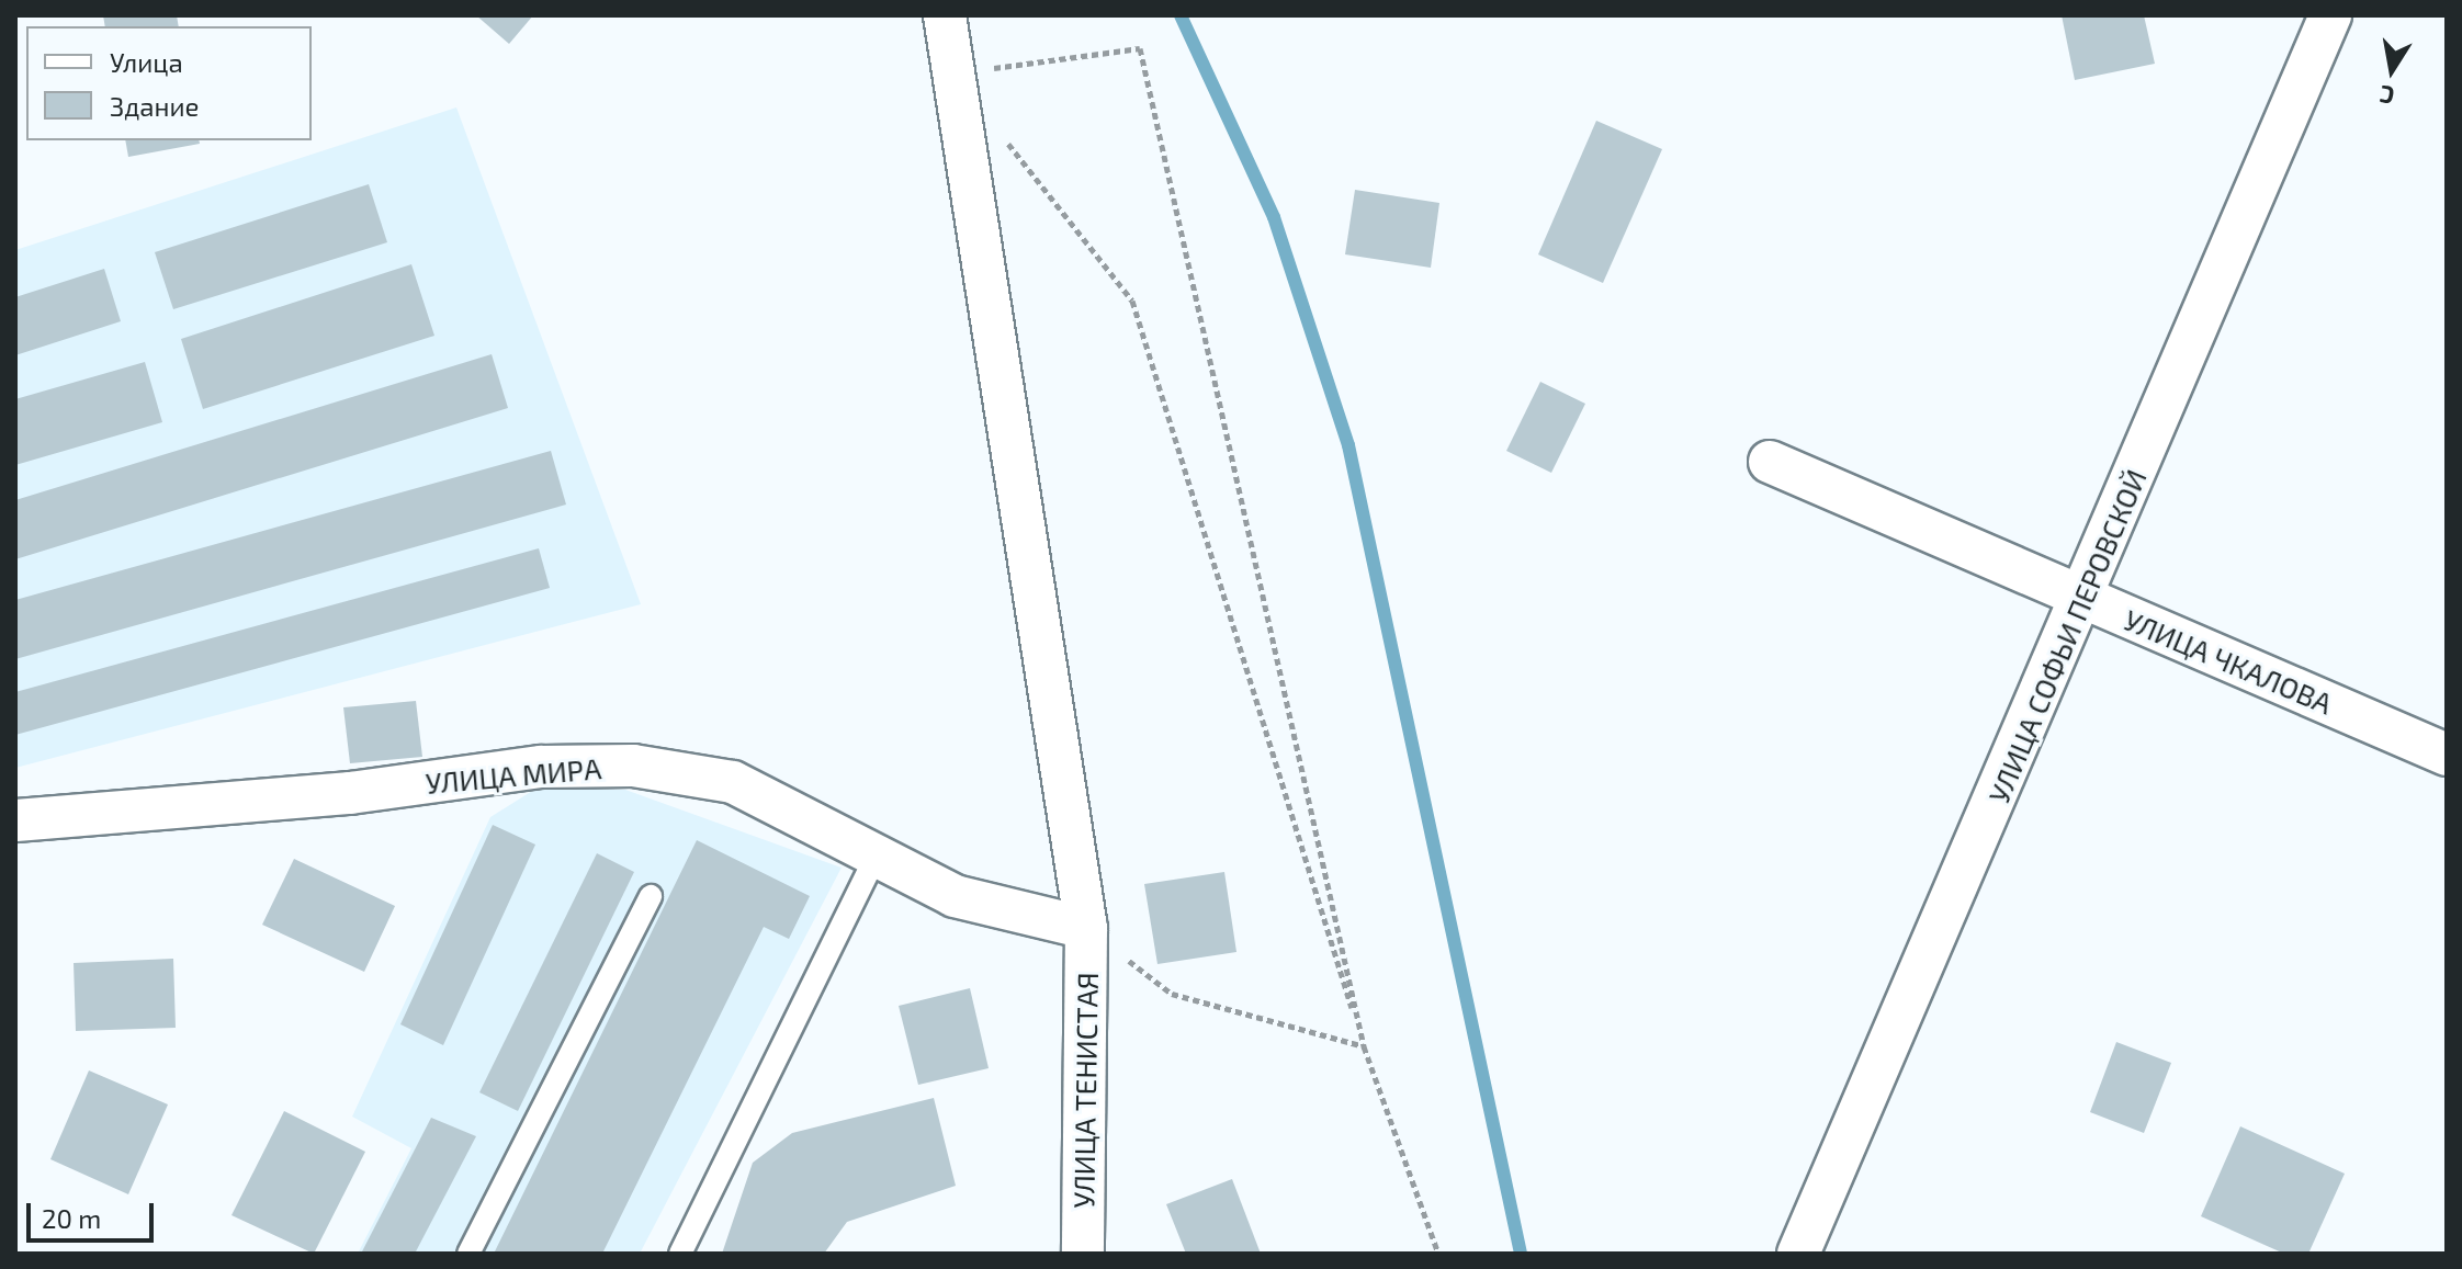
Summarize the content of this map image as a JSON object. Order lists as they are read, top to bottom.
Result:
{
  "streets": {
    "street": [
      "УЛИЦА СОФЬИ ПЕРОВСКОЙ",
      "УЛИЦА ЧКАЛОВА",
      "УЛИЦА МИРА",
      "УЛИЦА ТЕНИСТАЯ"
    ]
  },
  "crossings": [
    ["УЛИЦА СОФЬИ ПЕРОВСКОЙ", "УЛИЦА ЧКАЛОВА"],
    ["УЛИЦА МИРА", "УЛИЦА ТЕНИСТАЯ"]
  ],
  "legend": ["Улица", "Здание"],
  "scale_bar": "20 m",
  "north": "bottom"
}
